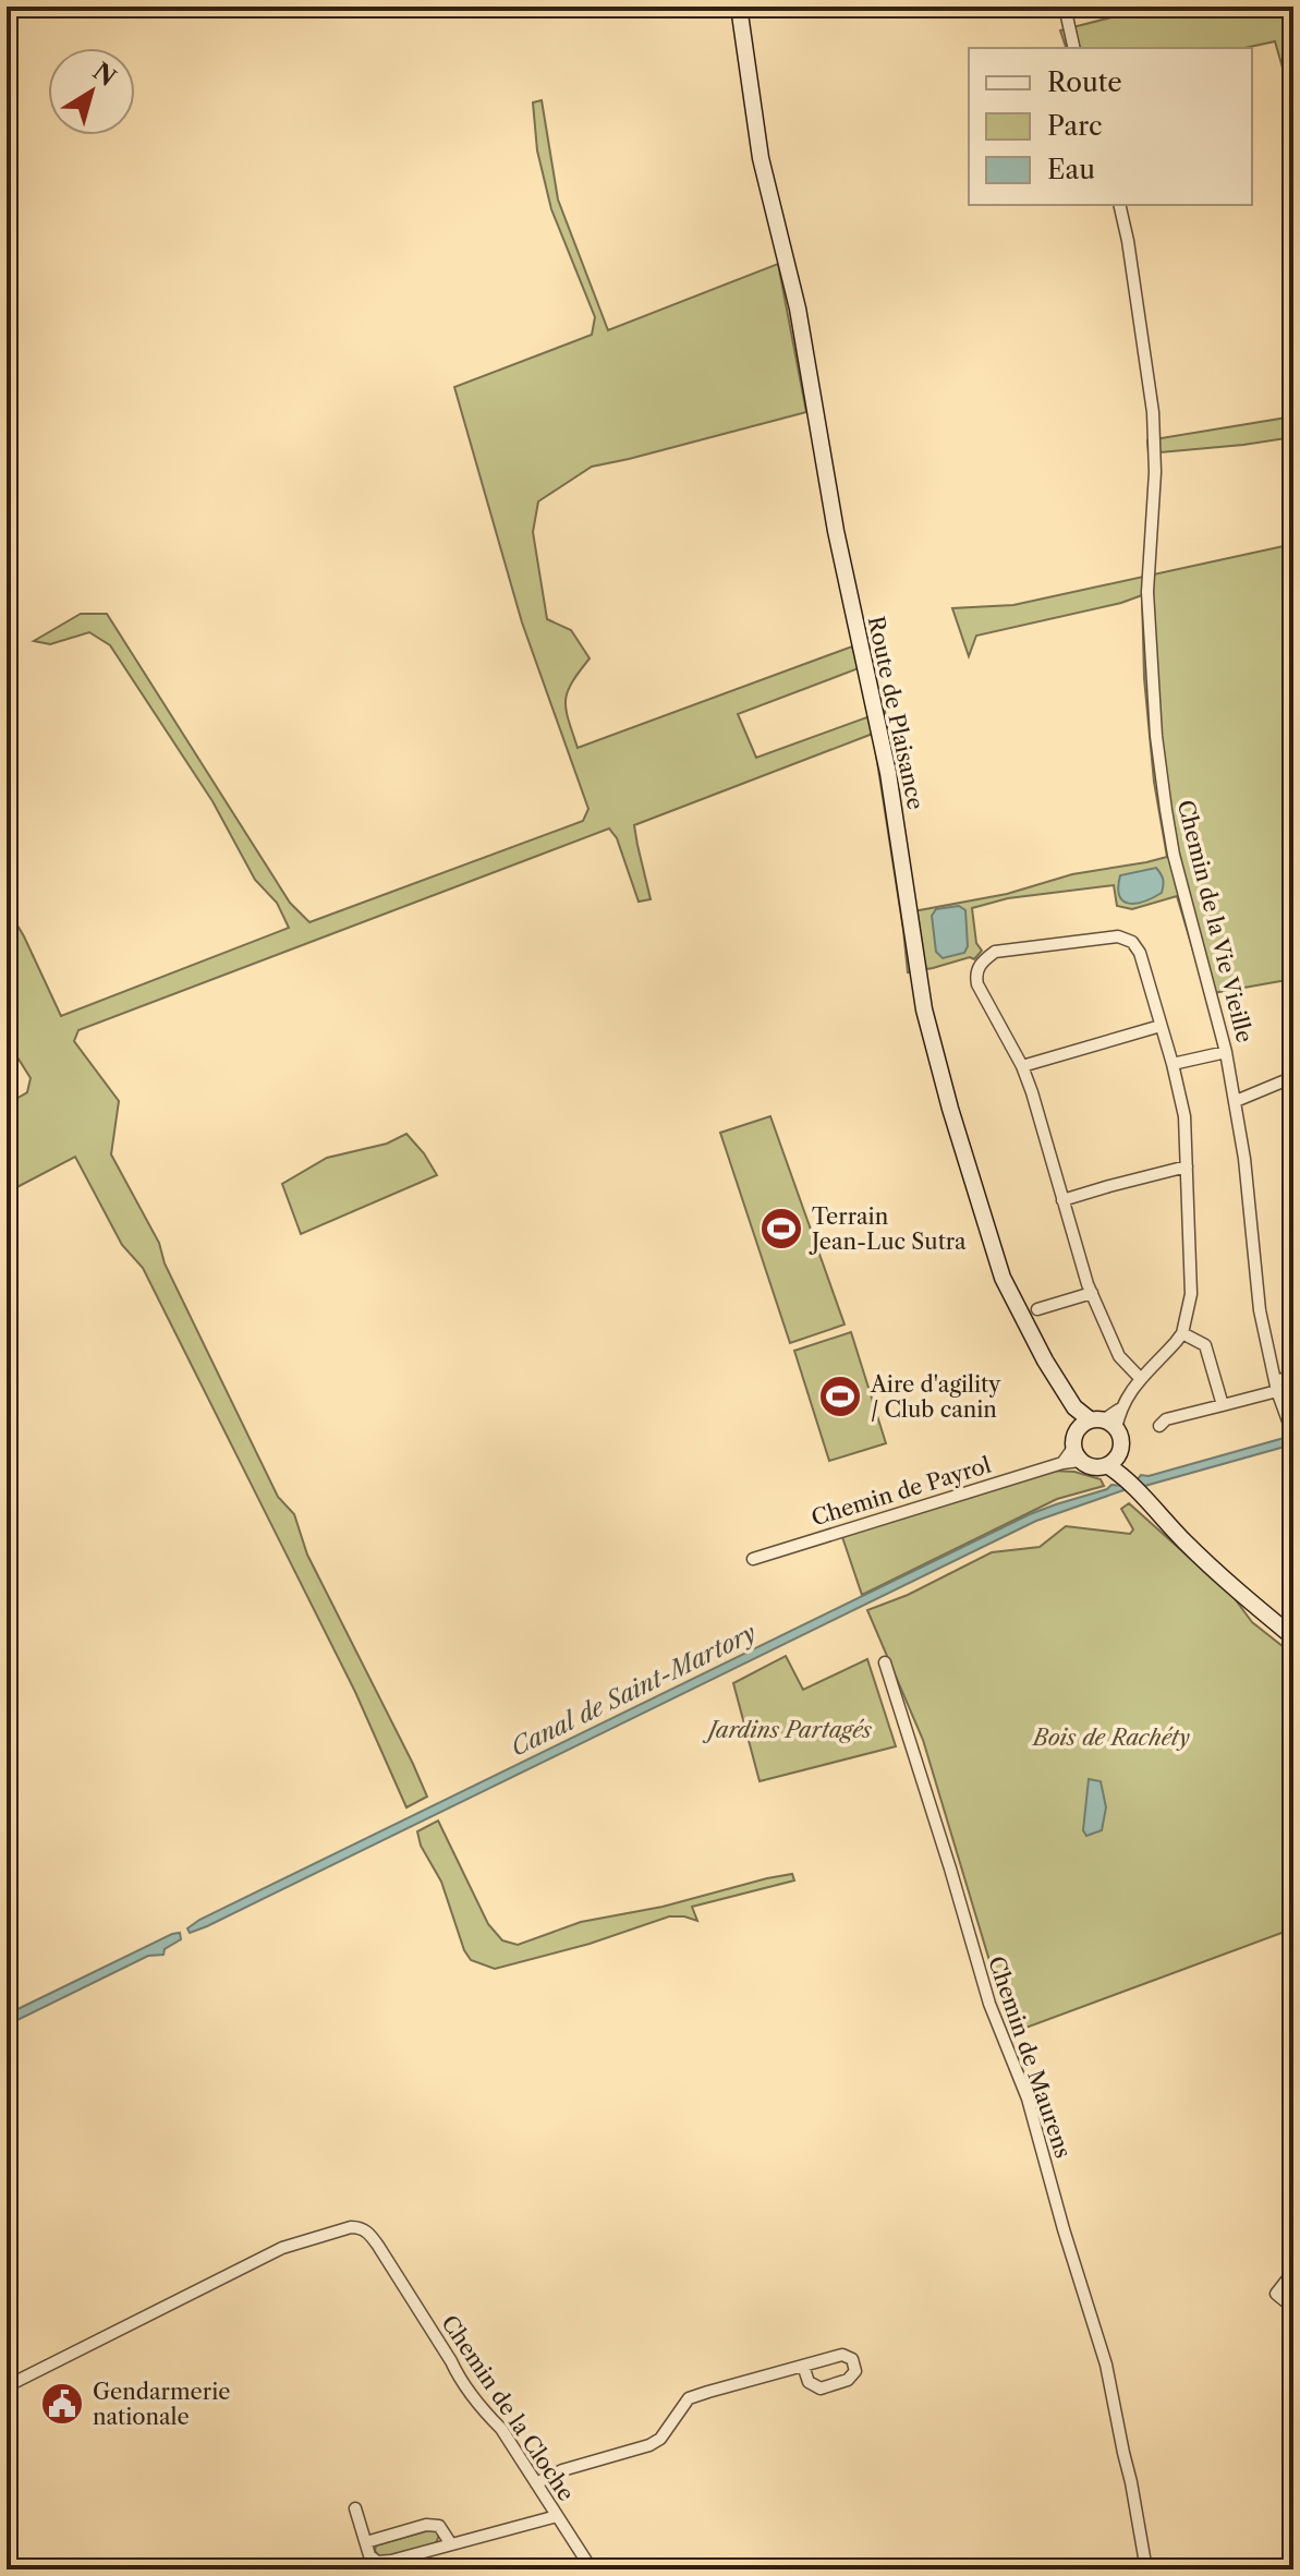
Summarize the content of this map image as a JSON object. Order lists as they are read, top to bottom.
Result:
{
  "streets": {
    "main road": ["Route de Plaisance"],
    "street": [
      "Chemin de la Vie Vieille",
      "Chemin de Payrol",
      "Chemin de Maurens",
      "Chemin de la Cloche"
    ]
  },
  "crossings": [
    ["Route de Plaisance", "Chemin de Payrol"]
  ],
  "water": ["Canal de Saint-Martory"],
  "parks": ["Jardins Partagés", "Bois de Rachéty"],
  "places": {
    "sports": ["Terrain Jean-Luc Sutra", "Aire d'agility / Club canin"],
    "public building": ["Gendarmerie nationale"]
  },
  "legend": ["Route", "Parc", "Eau"],
  "north": "top right"
}
